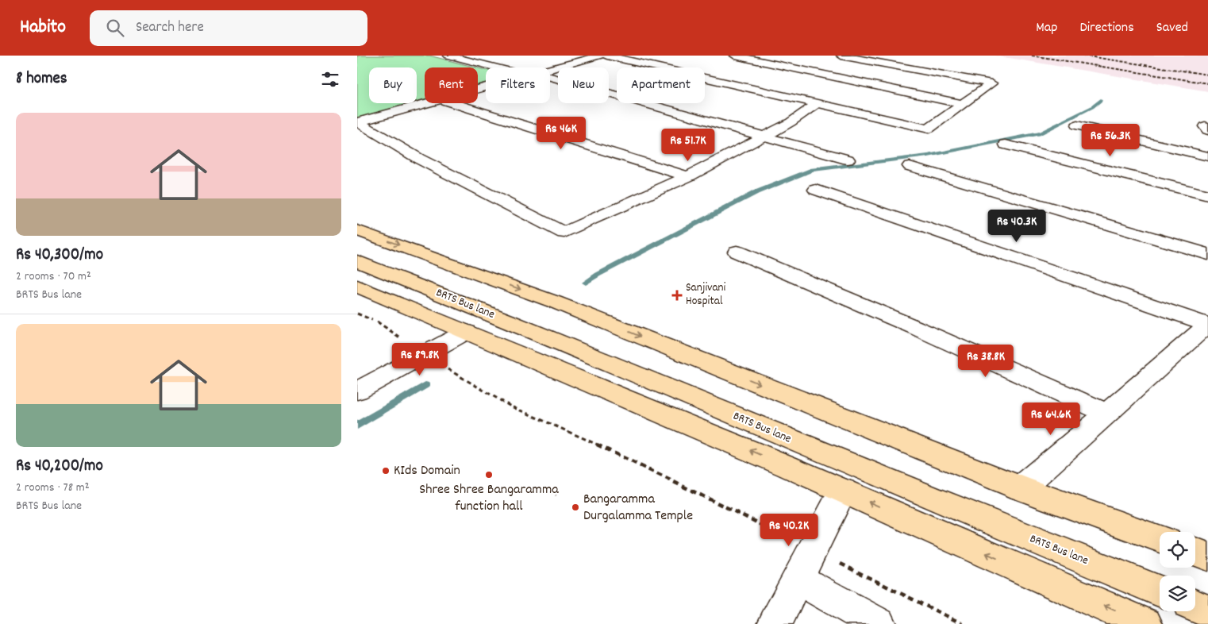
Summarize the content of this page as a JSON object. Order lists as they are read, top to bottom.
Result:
{
  "streets": {
    "main road": ["BRTS Bus lane"]
  },
  "places": {
    "health": ["Sanjivani Hospital"],
    "other": ["KIds Domain", "Shree Shree Bangaramma function hall", "Bangaramma Durgalamma Temple"]
  },
  "page": {
    "header": "Habito",
    "search": "Search here",
    "nav": ["Map", "Directions", "Saved"],
    "heading": "8 homes",
    "chip": [
      "Buy",
      "Rent",
      "Filters",
      "New",
      "Apartment"
    ],
    "list": [
      {
        "name": "Rs 40,300/mo",
        "note": "2 rooms · 70 m² · BRTS Bus lane"
      },
      {
        "name": "Rs 40,200/mo",
        "note": "2 rooms · 78 m² · BRTS Bus lane"
      }
    ],
    "price": [
      "Rs 46K",
      "Rs 56.3K",
      "Rs 51.7K",
      "Rs 40.3K",
      "Rs 89.8K",
      "Rs 38.8K",
      "Rs 64.6K",
      "Rs 40.2K"
    ]
  }
}
